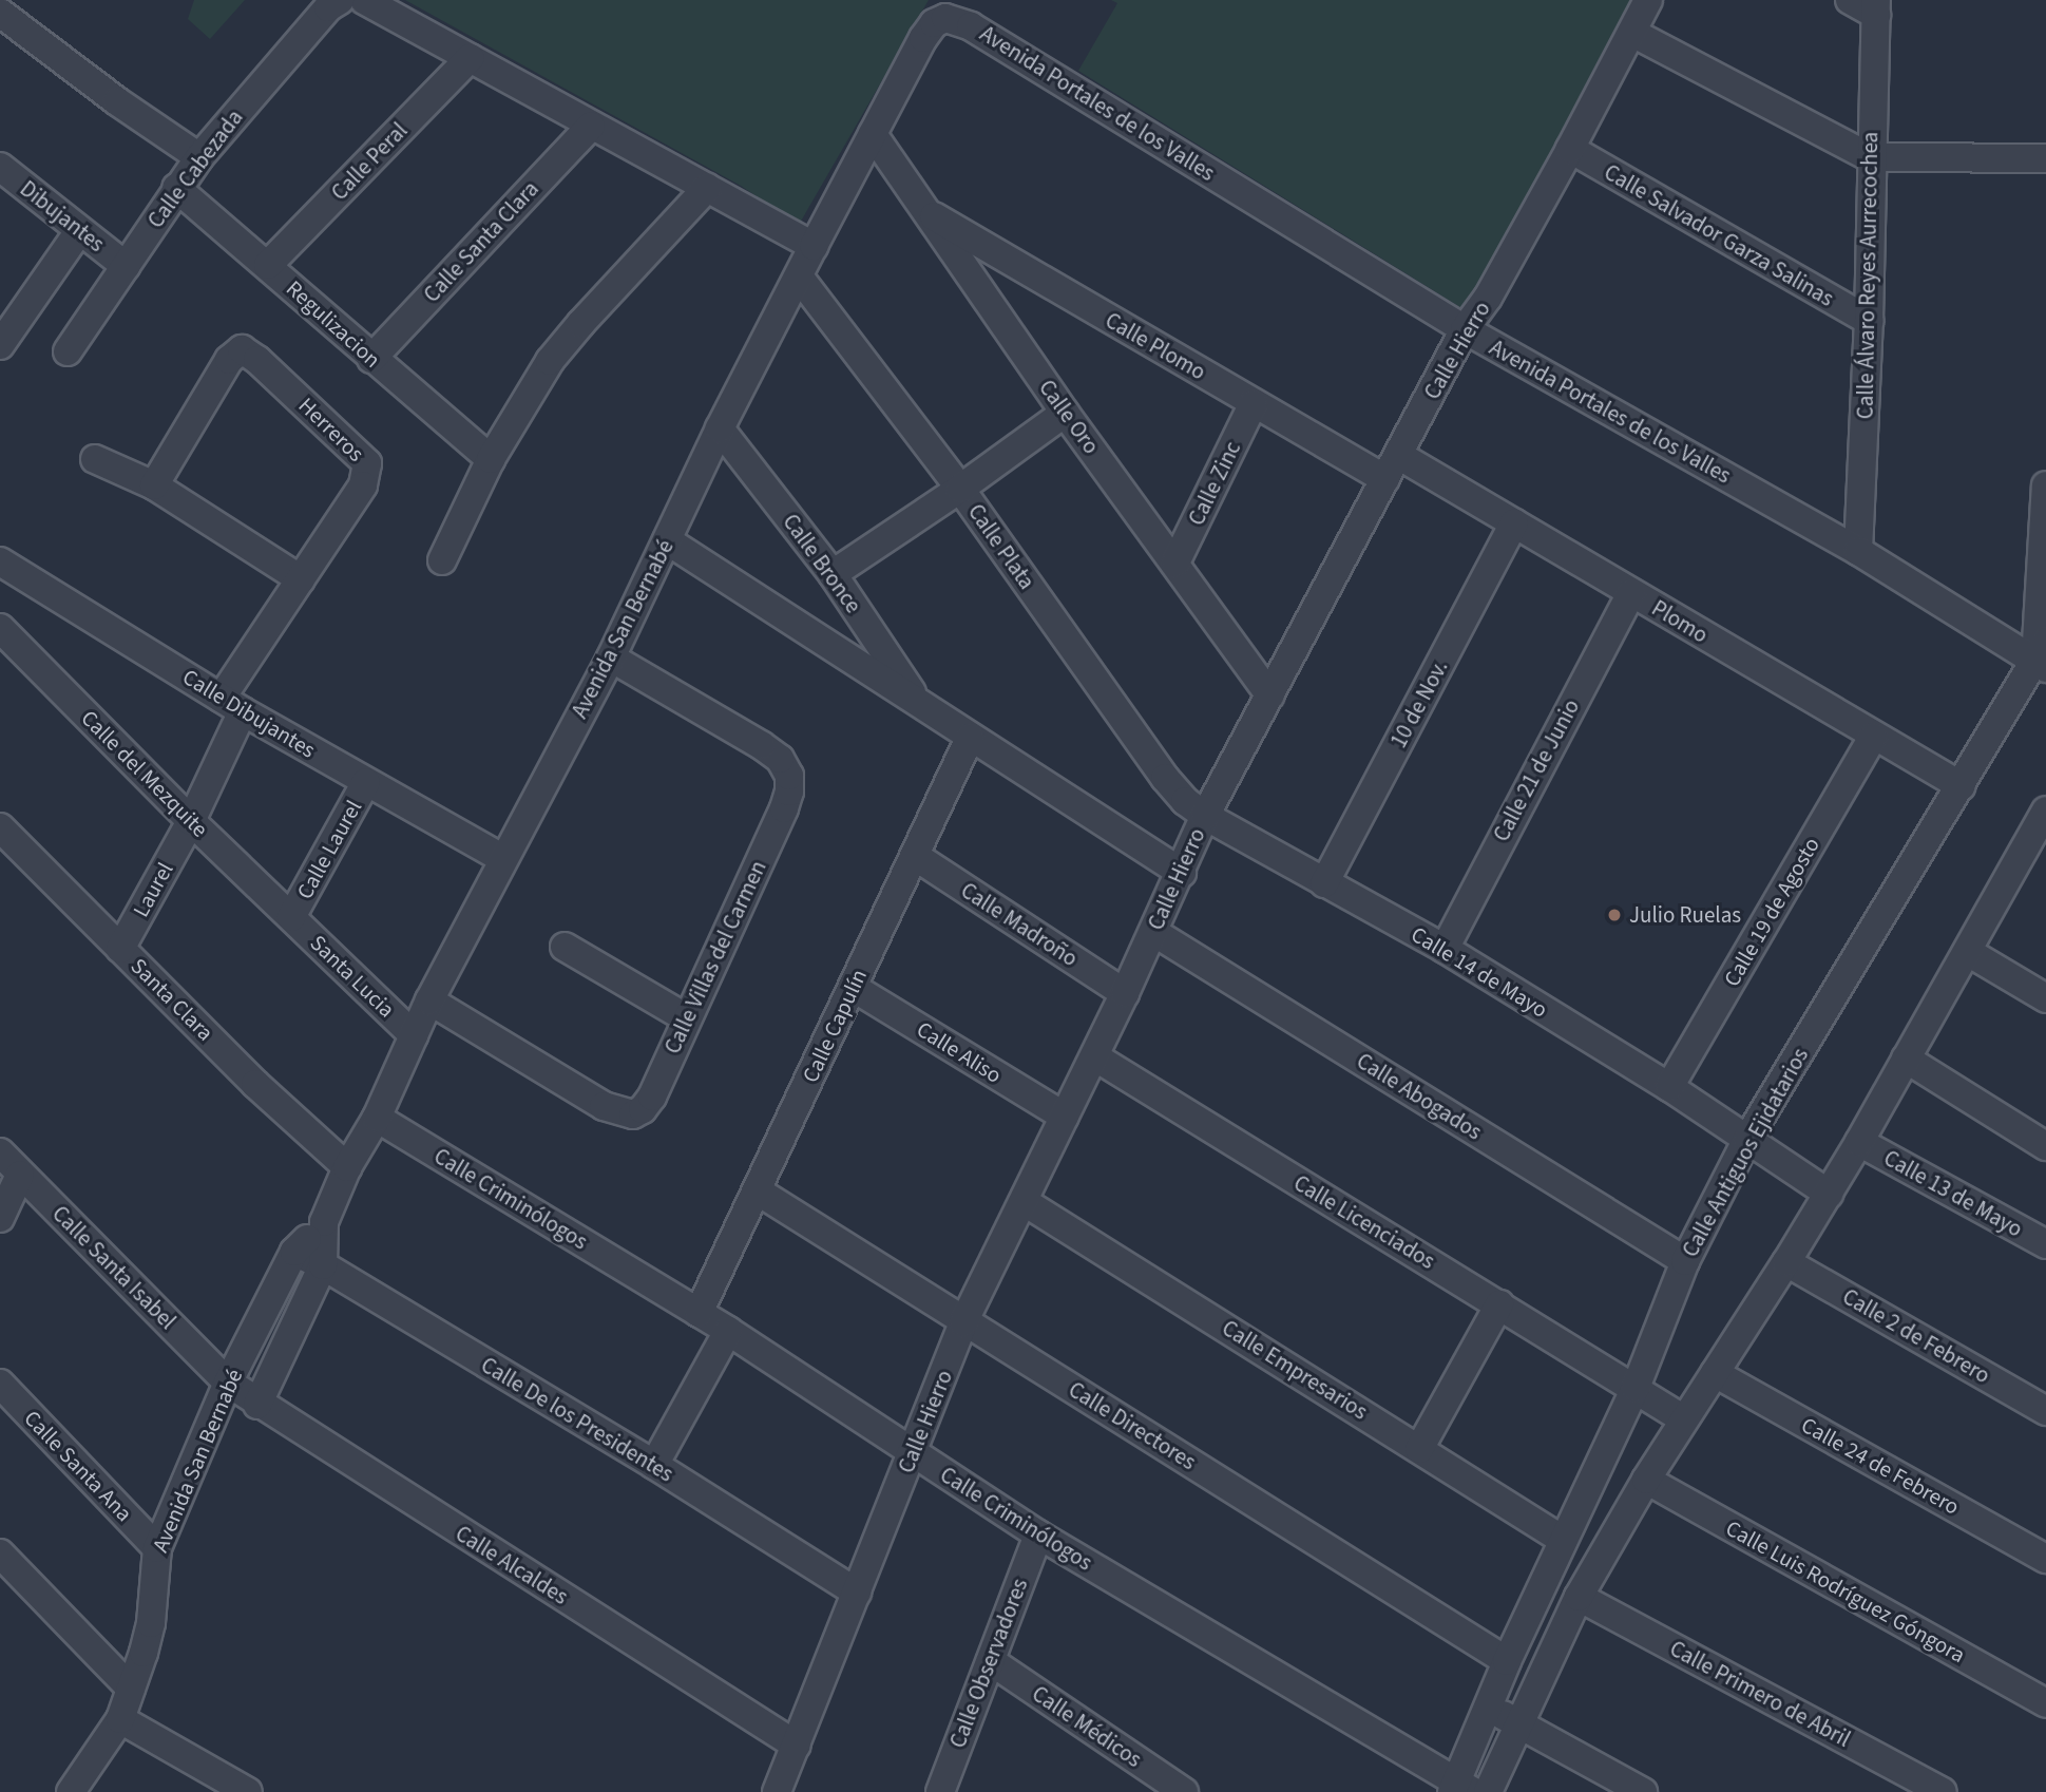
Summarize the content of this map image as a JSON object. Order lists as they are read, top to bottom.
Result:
{
  "streets": {
    "street": [
      "Avenida Portales de los Valles",
      "Calle Peral",
      "Calle Cabezada",
      "Dibujantes",
      "Calle Salvador Garza Salinas",
      "Calle Santa Clara",
      "Calle Álvaro Reyes Aurrecochea",
      "Regulizacion",
      "Calle Plomo",
      "Calle Hierro",
      "Calle Oro",
      "Herreros",
      "Calle Zinc",
      "Calle Plata",
      "Calle Bronce",
      "Plomo",
      "Avenida San Bernabé",
      "10 de Nov.",
      "Calle Dibujantes",
      "Calle 21 de Junio",
      "Calle del Mezquite",
      "Calle Laurel",
      "Laurel",
      "Calle 19 de Agosto",
      "Calle Madroño",
      "Calle Villas del Carmen",
      "Calle 14 de Mayo",
      "Santa Lucia",
      "Santa Clara",
      "Calle Capulín",
      "Calle Aliso",
      "Calle Abogados",
      "Calle Antiguos Ejidatarios",
      "Calle 13 de Mayo",
      "Calle Criminólogos",
      "Calle Licenciados",
      "Calle Santa Isabel",
      "Calle 2 de Febrero",
      "Calle Empresarios",
      "Calle De los Presidentes",
      "Calle Directores",
      "Calle Santa Ana",
      "Calle 24 de Febrero",
      "Calle Alcaldes",
      "Calle Luis Rodríguez Góngora",
      "Calle Observadores",
      "Calle Primero de Abril",
      "Calle Médicos"
    ]
  },
  "crossings": [
    ["Avenida Portales de los Valles", "Calle Álvaro Reyes Aurrecochea"],
    ["Avenida Portales de los Valles", "Calle Hierro"],
    ["Avenida Portales de los Valles", "Avenida San Bernabé"],
    ["Avenida Portales de los Valles", "Calle Antiguos Ejidatarios"],
    ["Calle Peral", "Regulizacion"],
    ["Calle Cabezada", "Dibujantes"],
    ["Calle Cabezada", "Regulizacion"],
    ["Calle Salvador Garza Salinas", "Calle Álvaro Reyes Aurrecochea"],
    ["Calle Salvador Garza Salinas", "Calle Hierro"],
    ["Calle Santa Clara", "Regulizacion"],
    ["Calle Plomo", "Calle Hierro"],
    ["Calle Plomo", "Calle Oro"],
    ["Calle Plomo", "Calle Zinc"],
    ["Calle Hierro", "Calle Oro"],
    ["Calle Hierro", "Calle Plata"],
    ["Calle Hierro", "Calle Bronce"],
    ["Calle Hierro", "Plomo"],
    ["Calle Hierro", "Calle Madroño"],
    ["Calle Hierro", "Calle 14 de Mayo"],
    ["Calle Hierro", "Calle Aliso"],
    ["Calle Hierro", "Calle Abogados"],
    ["Calle Hierro", "Calle Criminólogos"],
    ["Calle Hierro", "Calle Licenciados"],
    ["Calle Hierro", "Calle Empresarios"],
    ["Calle Hierro", "Calle De los Presidentes"],
    ["Calle Hierro", "Calle Directores"],
    ["Calle Hierro", "Calle Alcaldes"],
    ["Calle Oro", "Calle Zinc"],
    ["Calle Oro", "Avenida San Bernabé"],
    ["Herreros", "Calle Dibujantes"],
    ["Herreros", "Laurel"],
    ["Calle Plata", "Avenida San Bernabé"],
    ["Calle Plata", "Calle 14 de Mayo"],
    ["Calle Bronce", "Avenida San Bernabé"],
    ["Calle Bronce", "Calle Capulín"],
    ["Plomo", "10 de Nov."],
    ["Plomo", "Calle 21 de Junio"],
    ["Plomo", "Calle 19 de Agosto"],
    ["Plomo", "Calle Antiguos Ejidatarios"],
    ["Avenida San Bernabé", "Calle Dibujantes"],
    ["Avenida San Bernabé", "Calle Villas del Carmen"],
    ["Avenida San Bernabé", "Santa Lucia"],
    ["Avenida San Bernabé", "Santa Clara"],
    ["Avenida San Bernabé", "Calle Criminólogos"],
    ["Avenida San Bernabé", "Calle Santa Isabel"],
    ["Avenida San Bernabé", "Calle De los Presidentes"],
    ["Avenida San Bernabé", "Calle Santa Ana"],
    ["Avenida San Bernabé", "Calle Alcaldes"],
    ["10 de Nov.", "Calle 14 de Mayo"],
    ["Calle Dibujantes", "Calle Laurel"],
    ["Calle Dibujantes", "Laurel"],
    ["Calle 21 de Junio", "Calle 14 de Mayo"],
    ["Calle del Mezquite", "Calle Laurel"],
    ["Calle del Mezquite", "Laurel"],
    ["Calle del Mezquite", "Santa Lucia"],
    ["Calle Laurel", "Santa Lucia"],
    ["Laurel", "Santa Clara"],
    ["Calle 19 de Agosto", "Calle 14 de Mayo"],
    ["Calle Madroño", "Calle Capulín"],
    ["Calle 14 de Mayo", "Calle Antiguos Ejidatarios"],
    ["Calle Capulín", "Calle Aliso"],
    ["Calle Capulín", "Calle Criminólogos"],
    ["Calle Capulín", "Calle Directores"],
    ["Calle Abogados", "Calle Antiguos Ejidatarios"],
    ["Calle Antiguos Ejidatarios", "Calle Criminólogos"],
    ["Calle Antiguos Ejidatarios", "Calle Licenciados"],
    ["Calle Antiguos Ejidatarios", "Calle Empresarios"],
    ["Calle Antiguos Ejidatarios", "Calle Directores"],
    ["Calle Criminólogos", "Calle Observadores"],
    ["Calle Santa Isabel", "Calle Alcaldes"],
    ["Calle Observadores", "Calle Médicos"]
  ],
  "places": ["Julio Ruelas"]
}
